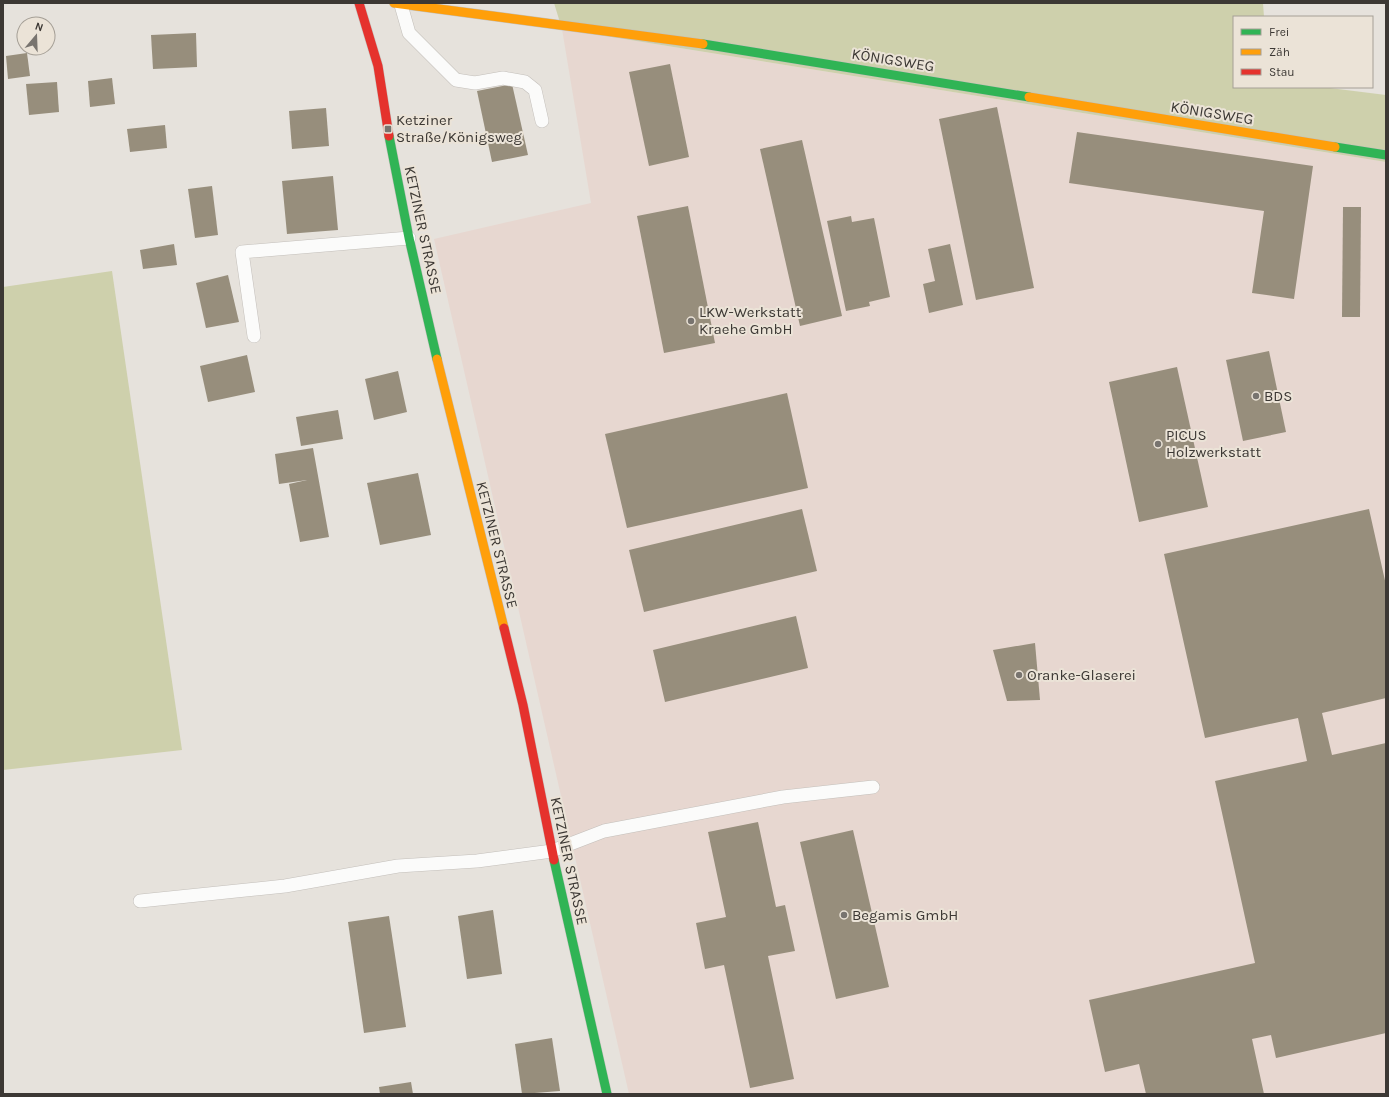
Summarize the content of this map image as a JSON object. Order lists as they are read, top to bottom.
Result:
{
  "streets": {
    "street": ["KÖNIGSWEG", "KETZINER STRASSE"]
  },
  "places": {
    "transit": ["Ketziner Straße/Königsweg"],
    "other": [
      "LKW-Werkstatt Kraehe GmbH",
      "BDS",
      "PICUS Holzwerkstatt",
      "Oranke-Glaserei",
      "Begamis GmbH"
    ]
  },
  "legend": ["Frei", "Zäh", "Stau"],
  "north": "top"
}
